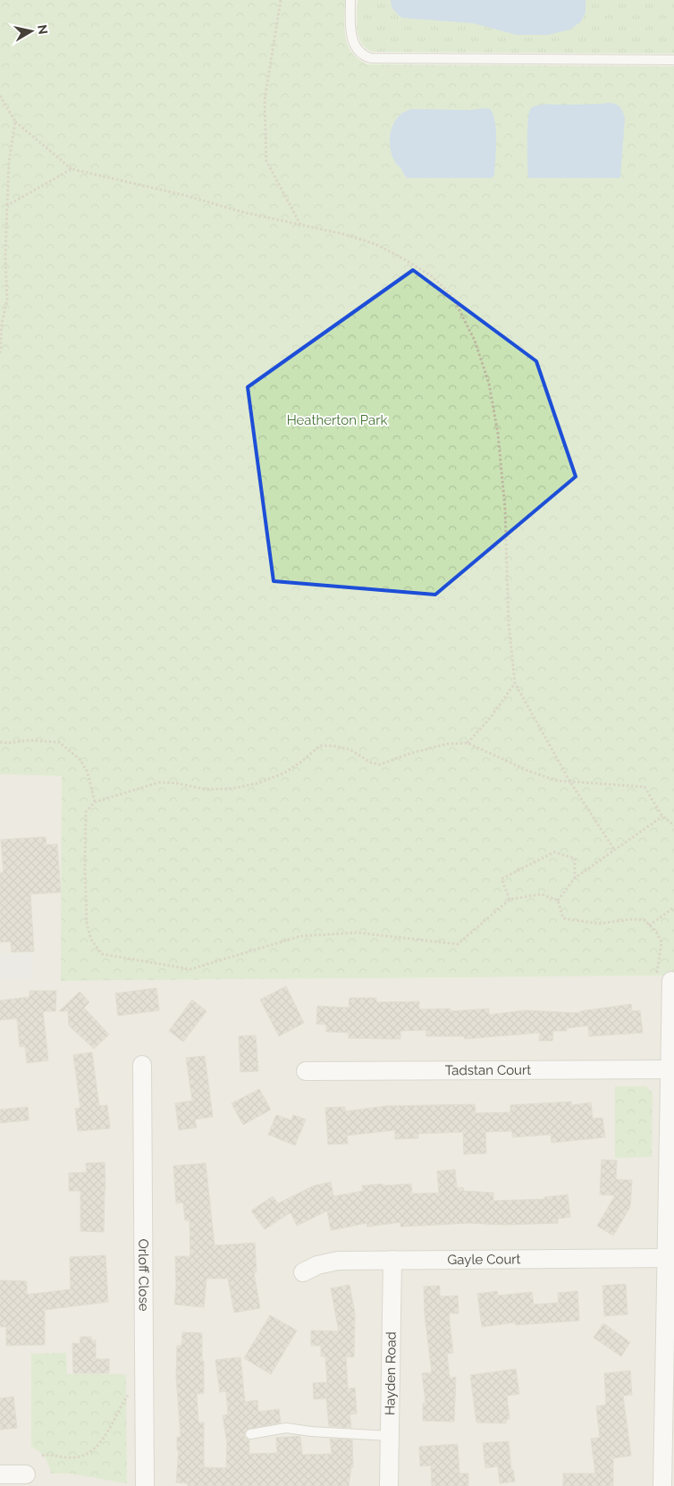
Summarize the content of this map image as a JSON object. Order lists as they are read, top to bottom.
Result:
{
  "streets": {
    "street": [
      "Tadstan Court",
      "Gayle Court",
      "Orloff Close",
      "Hayden Road"
    ]
  },
  "crossings": [
    ["Gayle Court", "Hayden Road"]
  ],
  "parks": ["Heatherton Park"],
  "north": "right"
}
